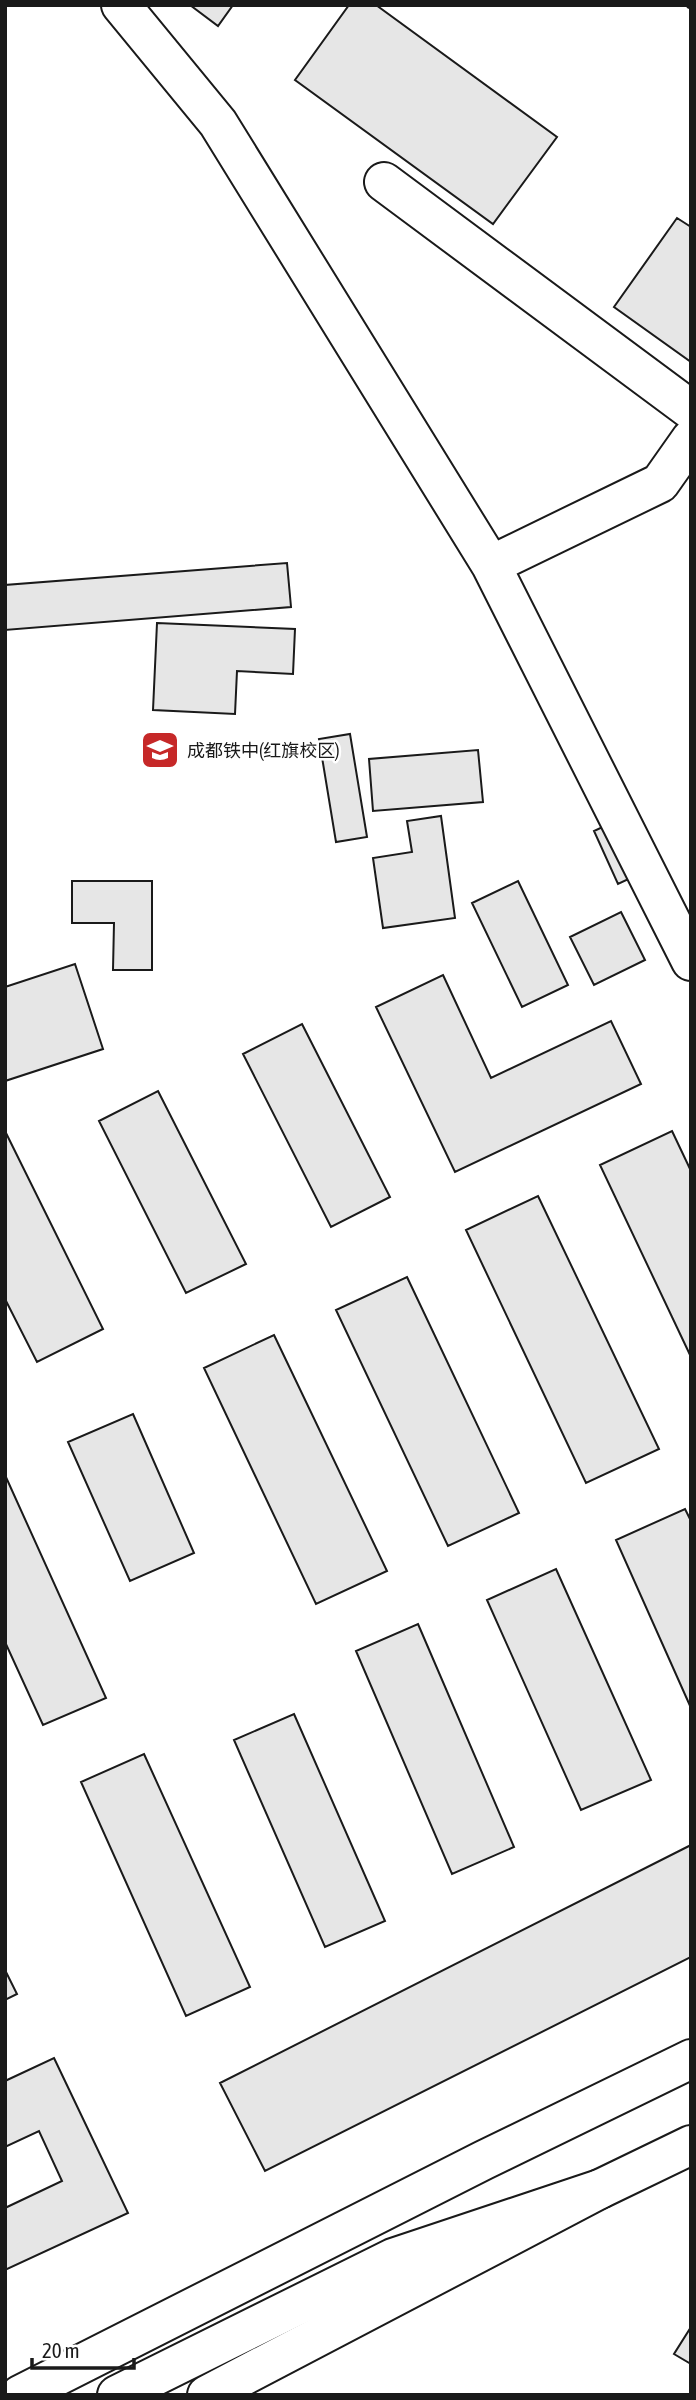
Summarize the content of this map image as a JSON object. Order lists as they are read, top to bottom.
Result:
{
  "places": {
    "school or university": ["成都铁中(红旗校区)"]
  },
  "scale_bar": "20 m"
}
